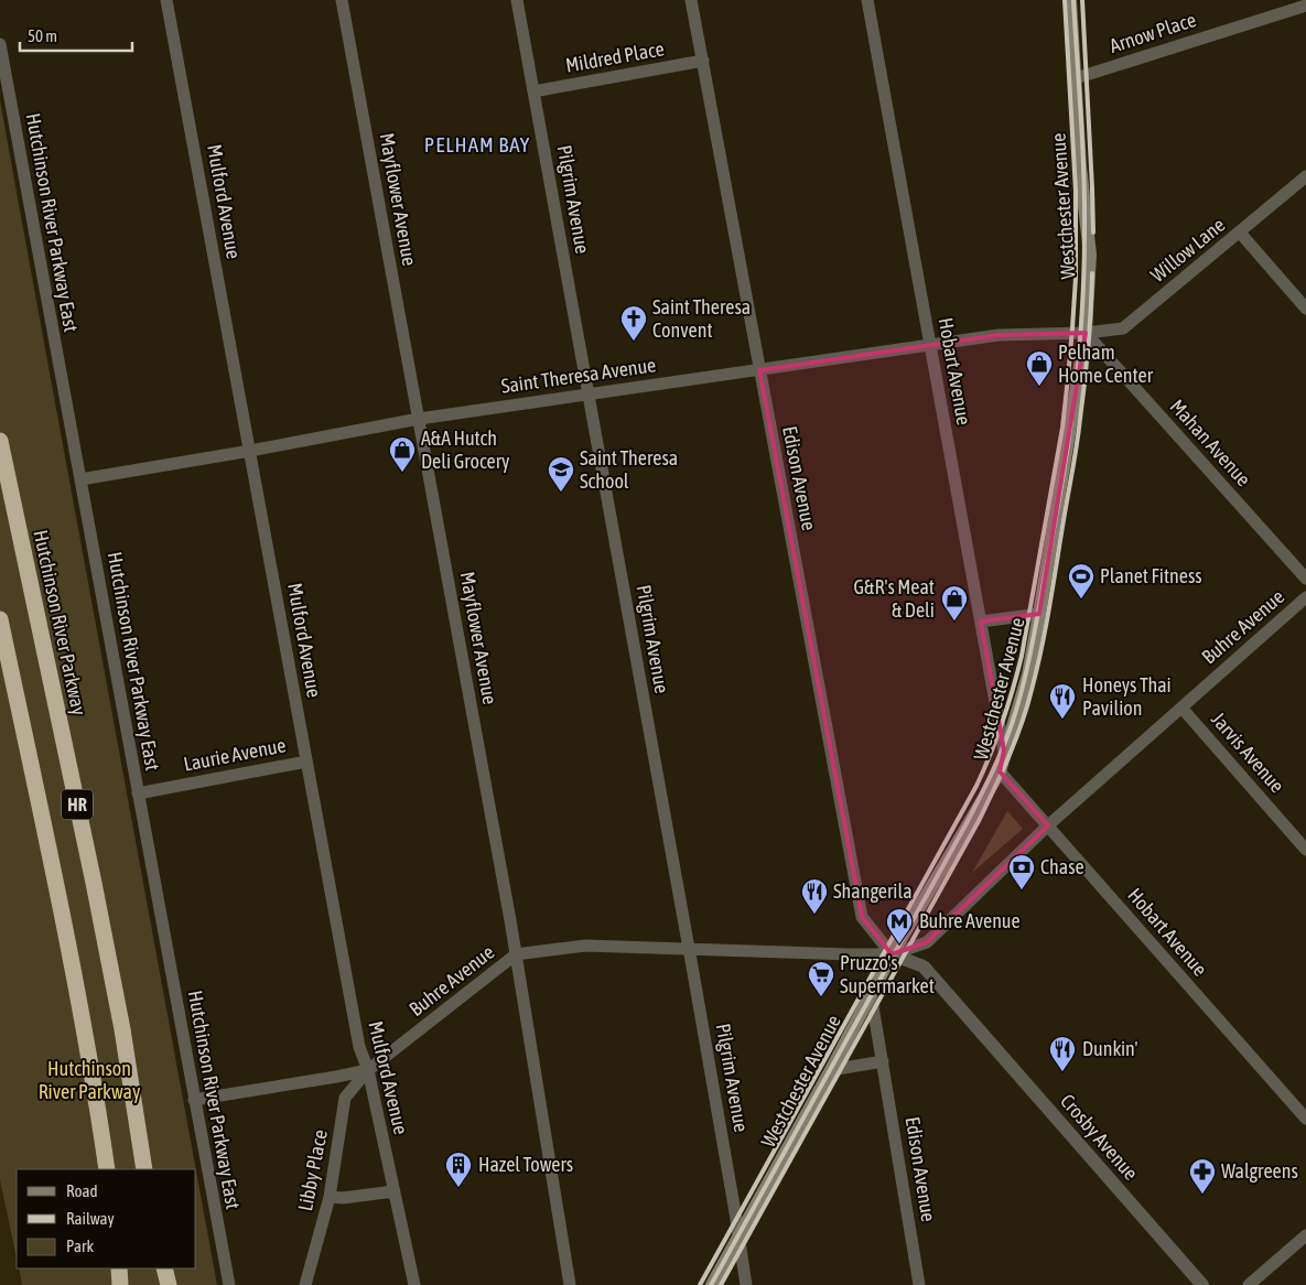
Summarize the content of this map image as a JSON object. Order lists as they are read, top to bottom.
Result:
{
  "streets": {
    "highway": ["Hutchinson River Parkway", "HR"],
    "main road": ["Westchester Avenue"],
    "street": [
      "Arnow Place",
      "Mildred Place",
      "Mayflower Avenue",
      "Pilgrim Avenue",
      "Mulford Avenue",
      "Hutchinson River Parkway East",
      "Willow Lane",
      "Hobart Avenue",
      "Saint Theresa Avenue",
      "Mahan Avenue",
      "Edison Avenue",
      "Buhre Avenue",
      "Jarvis Avenue",
      "Laurie Avenue",
      "Crosby Avenue",
      "Libby Place"
    ]
  },
  "crossings": [
    ["Arnow Place", "Westchester Avenue"],
    ["Mildred Place", "Pilgrim Avenue"],
    ["Mildred Place", "Edison Avenue"],
    ["Mayflower Avenue", "Saint Theresa Avenue"],
    ["Mayflower Avenue", "Buhre Avenue"],
    ["Pilgrim Avenue", "Westchester Avenue"],
    ["Pilgrim Avenue", "Saint Theresa Avenue"],
    ["Pilgrim Avenue", "Buhre Avenue"],
    ["Mulford Avenue", "Saint Theresa Avenue"],
    ["Mulford Avenue", "Buhre Avenue"],
    ["Mulford Avenue", "Laurie Avenue"],
    ["Mulford Avenue", "Libby Place"],
    ["Westchester Avenue", "Willow Lane"],
    ["Westchester Avenue", "Hobart Avenue"],
    ["Westchester Avenue", "Saint Theresa Avenue"],
    ["Westchester Avenue", "Mahan Avenue"],
    ["Westchester Avenue", "Edison Avenue"],
    ["Westchester Avenue", "Buhre Avenue"],
    ["Westchester Avenue", "Crosby Avenue"],
    ["Hutchinson River Parkway East", "Saint Theresa Avenue"],
    ["Hutchinson River Parkway East", "Buhre Avenue"],
    ["Hutchinson River Parkway East", "Laurie Avenue"],
    ["Willow Lane", "Saint Theresa Avenue"],
    ["Willow Lane", "Mahan Avenue"],
    ["Hobart Avenue", "Saint Theresa Avenue"],
    ["Hobart Avenue", "Buhre Avenue"],
    ["Saint Theresa Avenue", "Mahan Avenue"],
    ["Saint Theresa Avenue", "Edison Avenue"],
    ["Edison Avenue", "Buhre Avenue"],
    ["Edison Avenue", "Crosby Avenue"],
    ["Buhre Avenue", "Jarvis Avenue"],
    ["Buhre Avenue", "Crosby Avenue"],
    ["Buhre Avenue", "Libby Place"]
  ],
  "districts": ["PELHAM BAY"],
  "parks": ["Hutchinson River Parkway"],
  "places": {
    "church": ["Saint Theresa Convent"],
    "shop": ["Pelham Home Center", "A&A Hutch Deli Grocery", "G&R's Meat & Deli"],
    "school or university": ["Saint Theresa School"],
    "sports": ["Planet Fitness"],
    "restaurant": ["Honeys Thai Pavilion", "Shangerila", "Dunkin'"],
    "bank": ["Chase"],
    "metro station": ["Buhre Avenue"],
    "supermarket": ["Pruzzo's Supermarket"],
    "building": ["Hazel Towers"],
    "pharmacy": ["Walgreens"]
  },
  "legend": ["Road", "Railway", "Park"],
  "scale_bar": "50 m"
}
